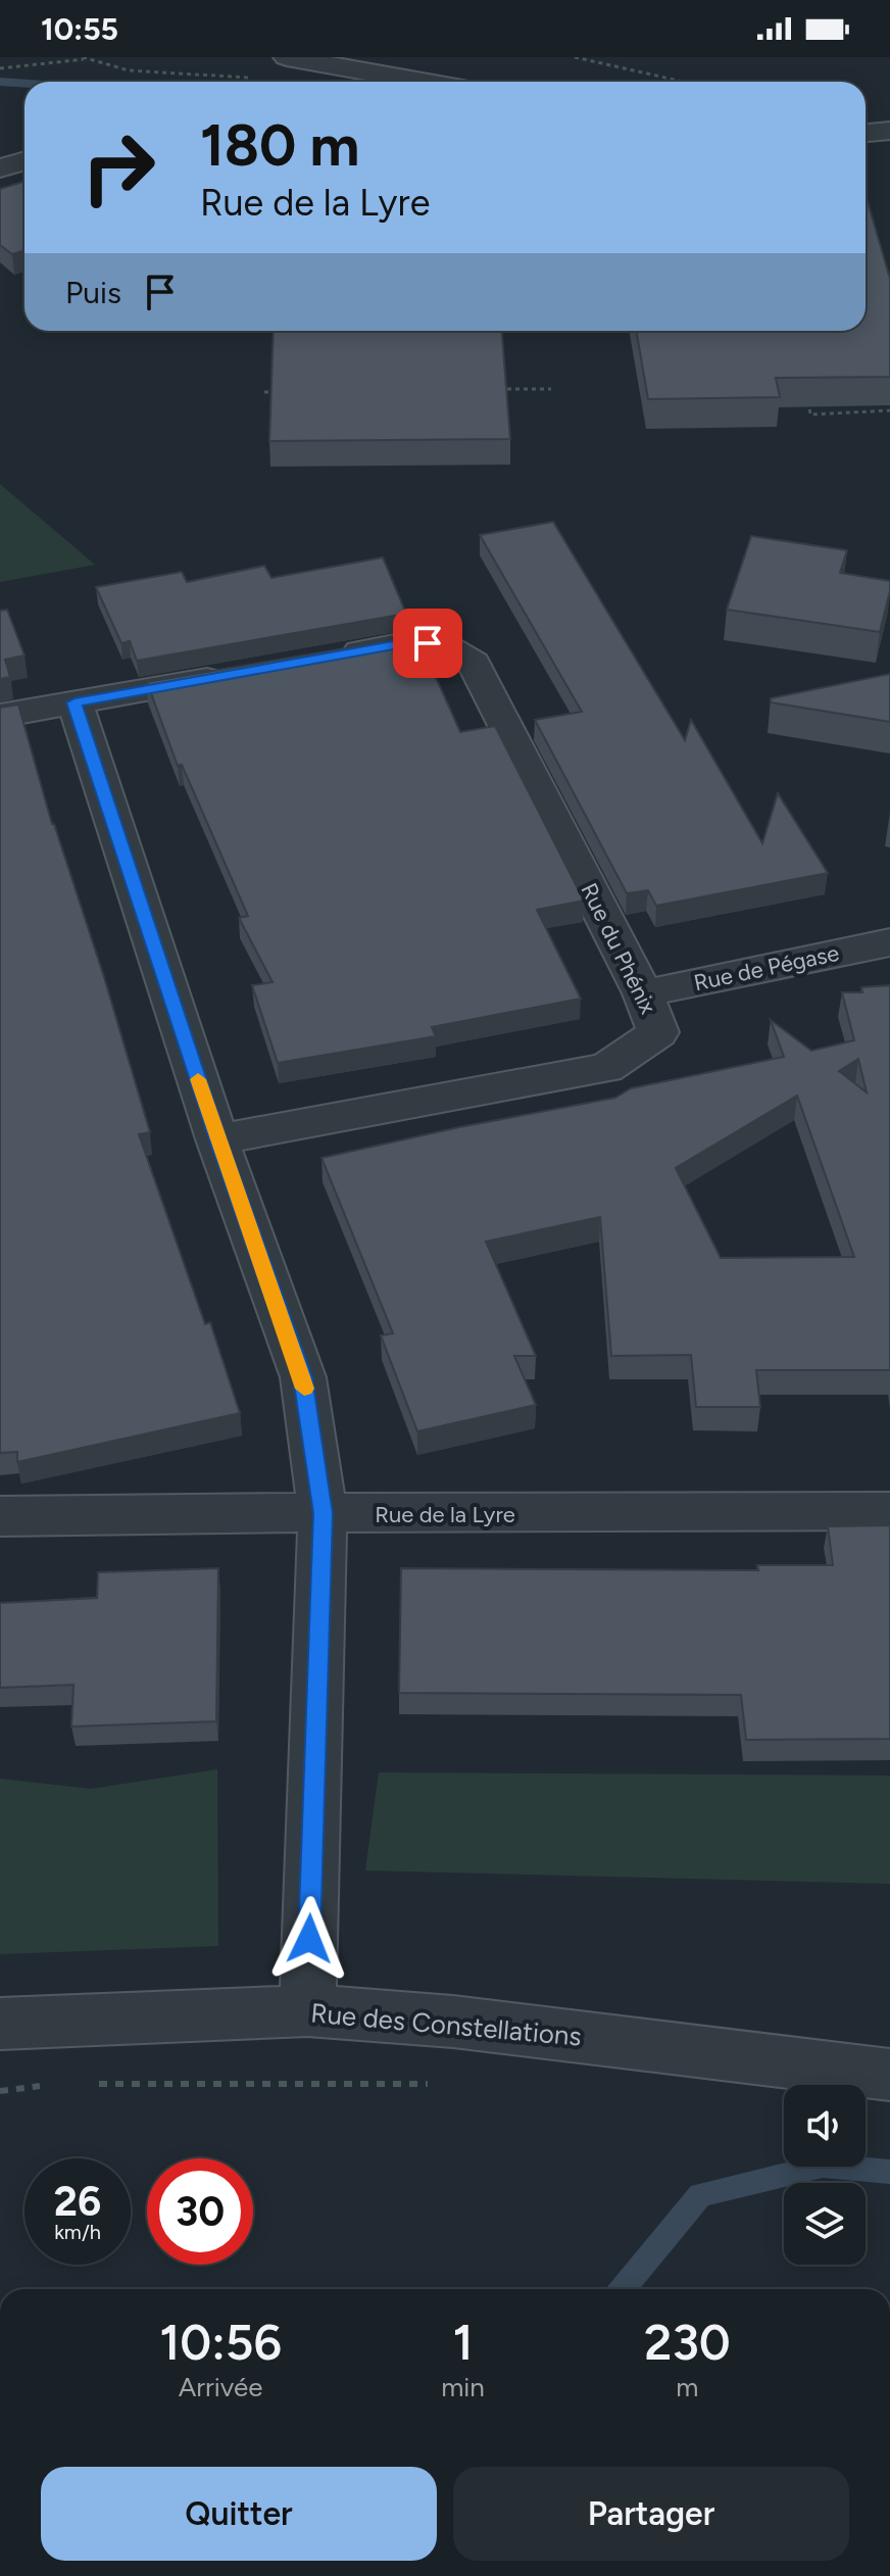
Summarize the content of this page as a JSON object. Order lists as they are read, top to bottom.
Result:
{
  "streets": {
    "street": [
      "Rue du Phénix",
      "Rue de Pégase",
      "Rue de la Lyre",
      "Rue des Constellations"
    ]
  },
  "crossings": [
    ["Rue du Phénix", "Rue de Pégase"]
  ],
  "page": {
    "status": "10:55",
    "turn": ["180 m", "Rue de la Lyre"],
    "then": "Puis",
    "speed": "26 km/h",
    "limit": "30",
    "eta": [
      "10:56",
      "Arrivée",
      "1",
      "min",
      "230",
      "m"
    ],
    "buttons": ["Quitter", "Partager"]
  }
}
